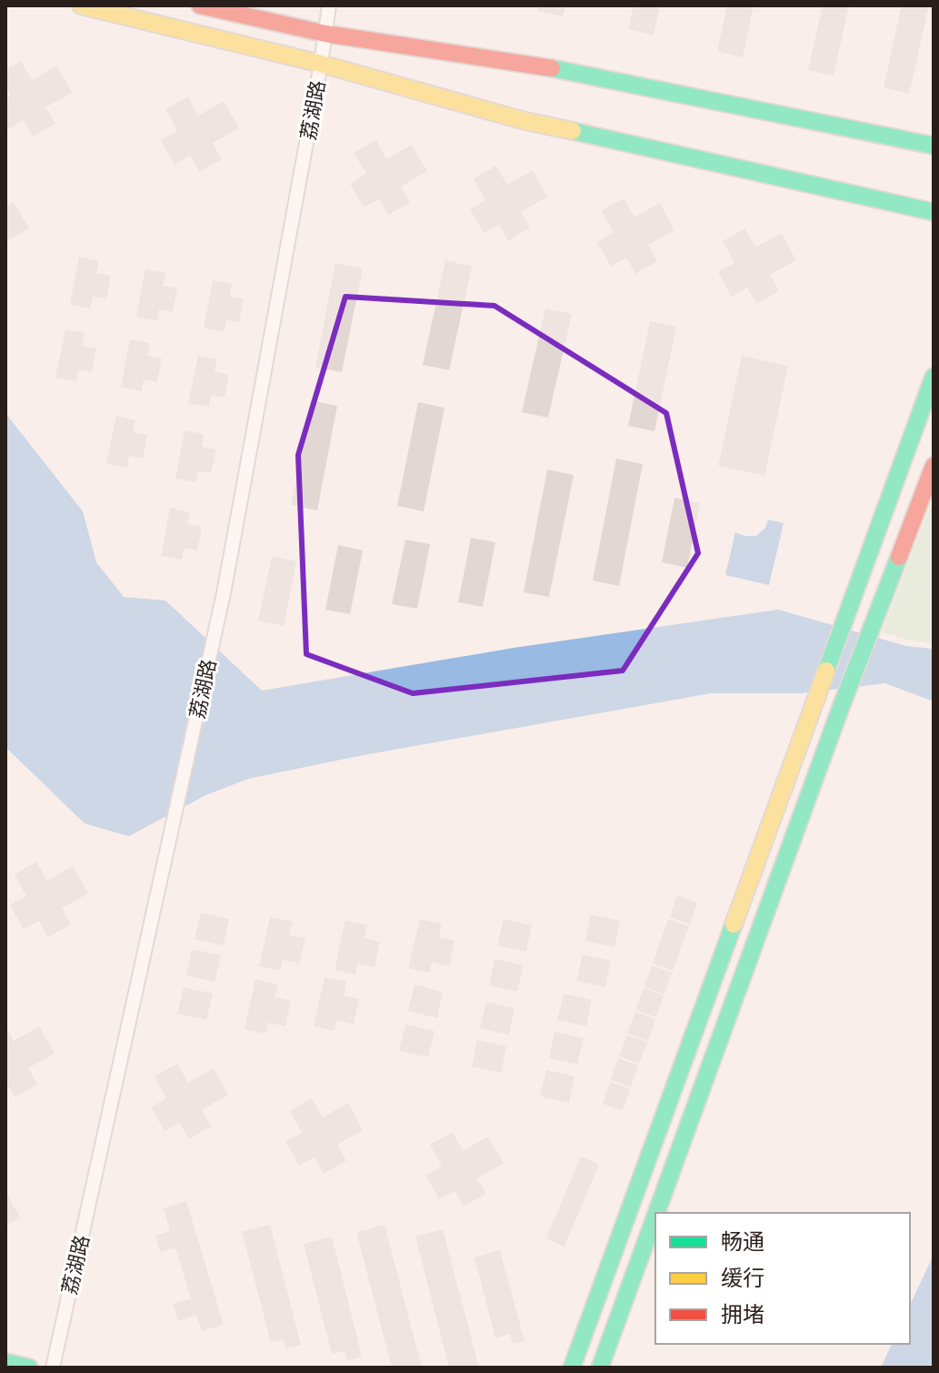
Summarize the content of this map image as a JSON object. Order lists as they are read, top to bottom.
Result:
{
  "streets": {
    "street": ["荔湖路"]
  },
  "legend": ["畅通", "缓行", "拥堵"]
}
